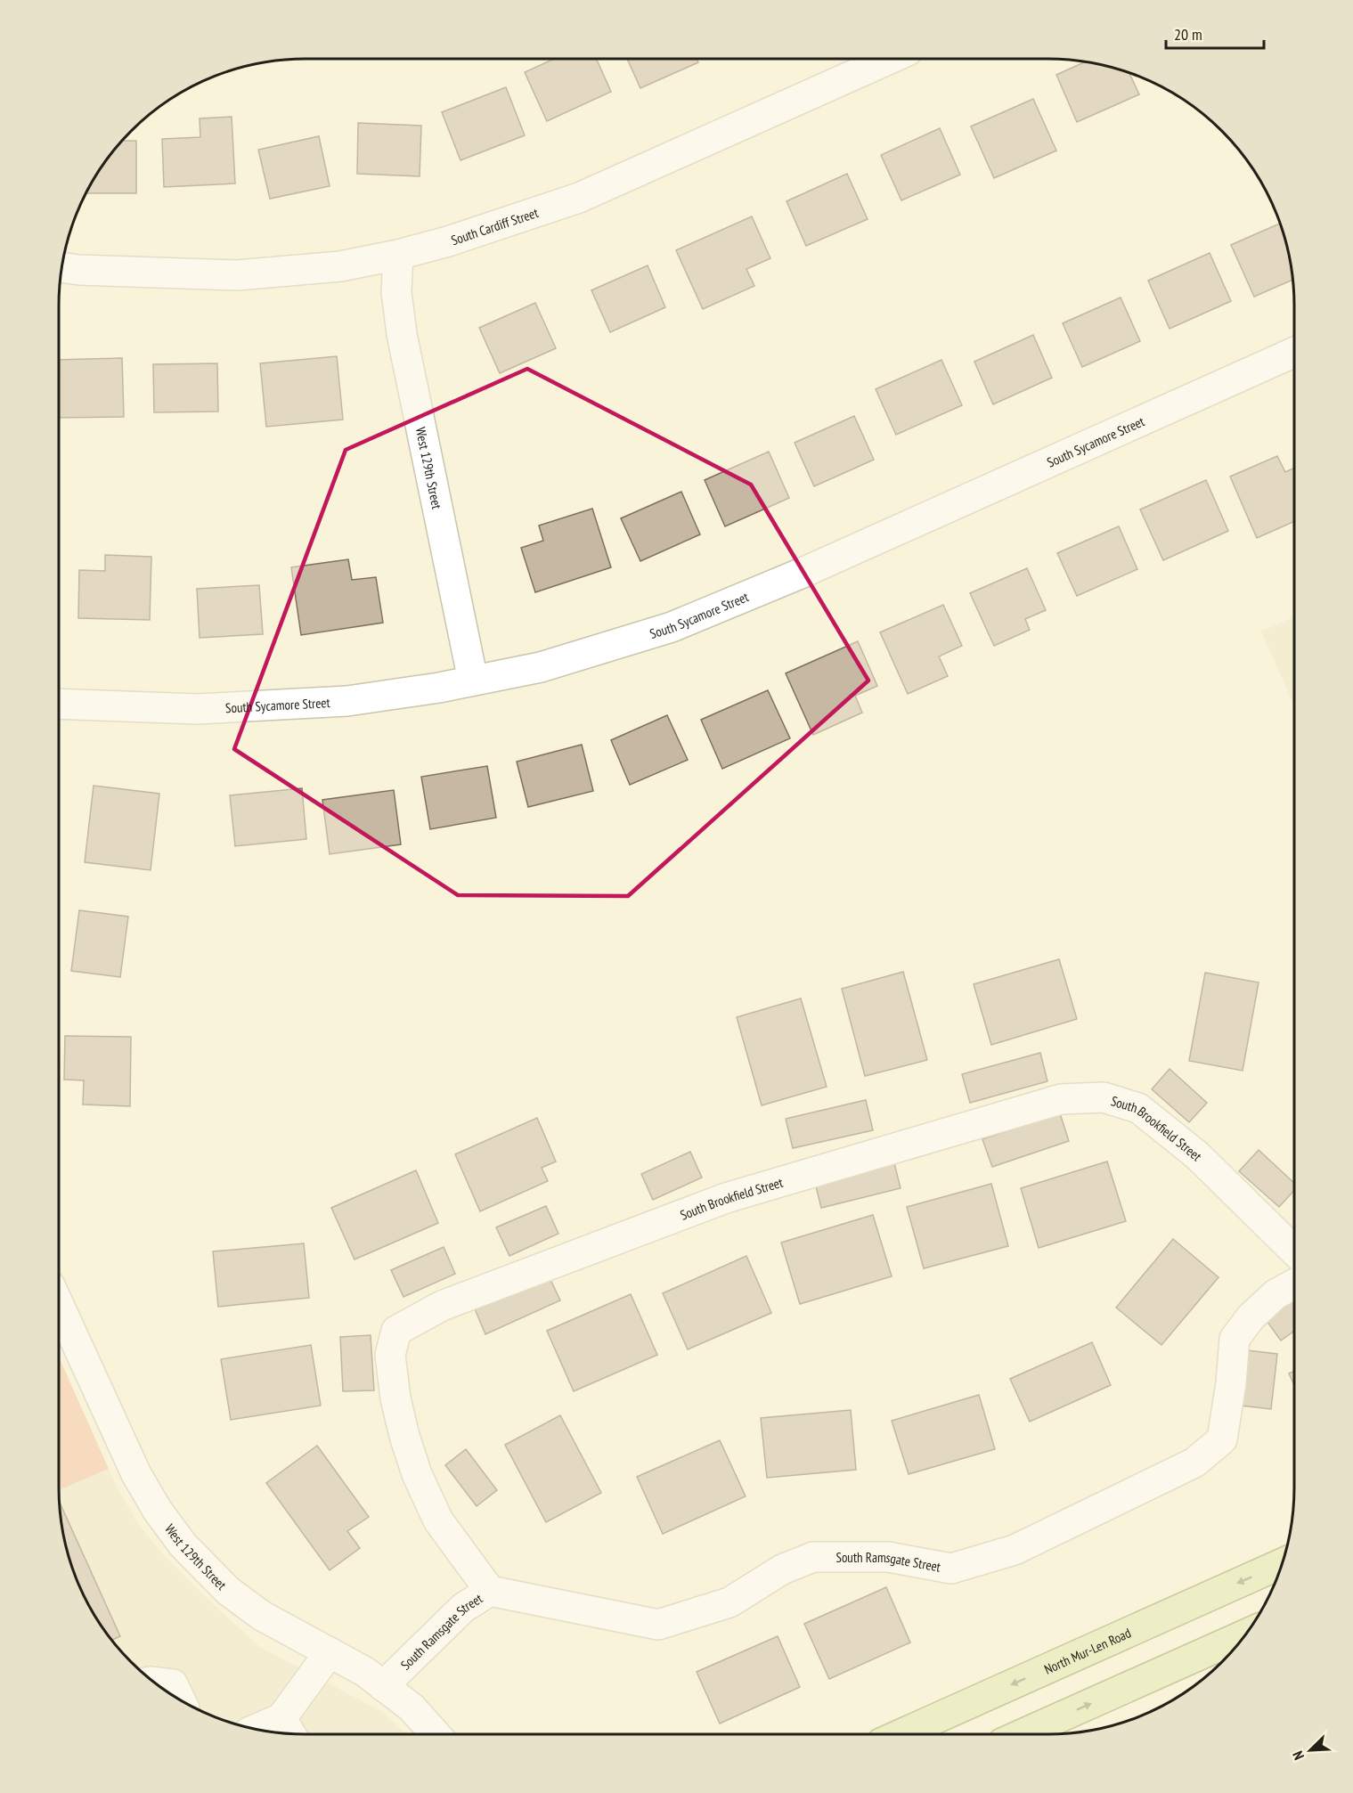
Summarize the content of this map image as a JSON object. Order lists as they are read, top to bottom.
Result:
{
  "streets": {
    "main road": ["North Mur-Len Road"],
    "street": [
      "South Cardiff Street",
      "South Sycamore Street",
      "West 129th Street",
      "South Brookfield Street",
      "South Ramsgate Street"
    ]
  },
  "crossings": [
    ["South Cardiff Street", "West 129th Street"],
    ["South Sycamore Street", "West 129th Street"],
    ["West 129th Street", "South Ramsgate Street"],
    ["South Brookfield Street", "South Ramsgate Street"]
  ],
  "scale_bar": "20 m",
  "north": "bottom left"
}
